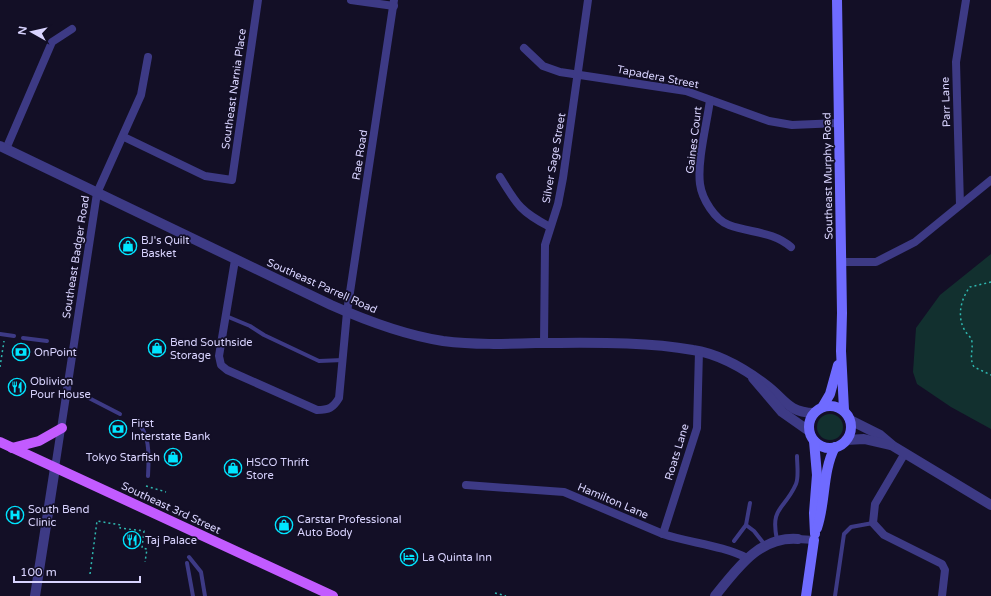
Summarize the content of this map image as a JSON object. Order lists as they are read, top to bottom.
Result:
{
  "streets": {
    "main road": ["Southeast Murphy Road", "Southeast 3rd Street"],
    "street": [
      "Tapadera Street",
      "Southeast Narnia Place",
      "Parr Lane",
      "Gaines Court",
      "Rae Road",
      "Silver Sage Street",
      "Southeast Badger Road",
      "Southeast Parrell Road",
      "Roats Lane",
      "Hamilton Lane"
    ]
  },
  "crossings": [
    ["Tapadera Street", "Gaines Court"],
    ["Tapadera Street", "Silver Sage Street"],
    ["Tapadera Street", "Southeast Murphy Road"],
    ["Southeast Narnia Place", "Southeast Badger Road"],
    ["Rae Road", "Southeast Parrell Road"],
    ["Silver Sage Street", "Southeast Parrell Road"],
    ["Southeast Murphy Road", "Southeast Parrell Road"],
    ["Southeast Badger Road", "Southeast Parrell Road"],
    ["Southeast Badger Road", "Southeast 3rd Street"],
    ["Southeast Parrell Road", "Roats Lane"],
    ["Roats Lane", "Hamilton Lane"]
  ],
  "places": {
    "shop": [
      "BJ's Quilt Basket",
      "Bend Southside Storage",
      "Tokyo Starfish",
      "HSCO Thrift Store",
      "Carstar Professional Auto Body"
    ],
    "bank": ["OnPoint", "First Interstate Bank"],
    "restaurant": ["Oblivion Pour House", "Taj Palace"],
    "hospital": ["South Bend Clinic"],
    "hotel": ["La Quinta Inn"]
  },
  "scale_bar": "100 m",
  "north": "left"
}
